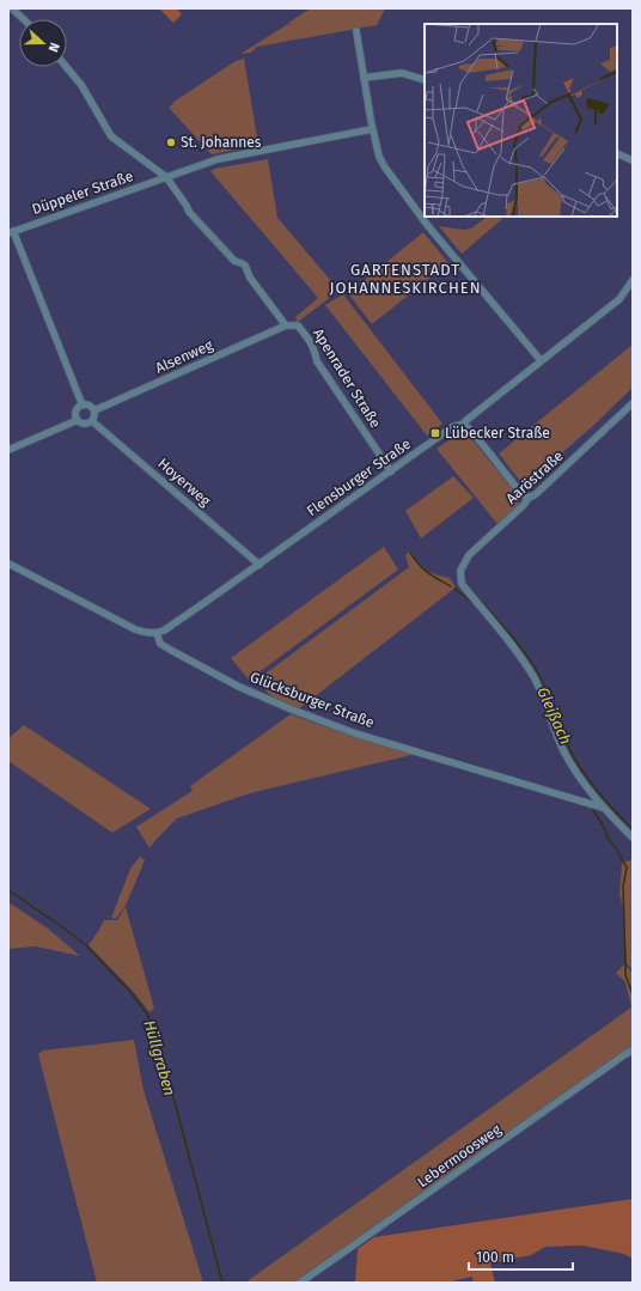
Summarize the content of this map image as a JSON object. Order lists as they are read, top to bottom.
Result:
{
  "streets": {
    "street": [
      "Düppeler Straße",
      "Alsenweg",
      "Apenrader Straße",
      "Flensburger Straße",
      "Aaröstraße",
      "Hoyerweg",
      "Glücksburger Straße",
      "Lebermoosweg"
    ]
  },
  "crossings": [
    ["Düppeler Straße", "Apenrader Straße"],
    ["Alsenweg", "Apenrader Straße"],
    ["Alsenweg", "Hoyerweg"],
    ["Apenrader Straße", "Flensburger Straße"],
    ["Flensburger Straße", "Hoyerweg"],
    ["Flensburger Straße", "Glücksburger Straße"],
    ["Aaröstraße", "Glücksburger Straße"]
  ],
  "districts": ["GARTENSTADT JOHANNESKIRCHEN"],
  "water": ["Gleißach", "Hüllgraben"],
  "places": {
    "other": ["St. Johannes"],
    "transit": ["Lübecker Straße"]
  },
  "scale_bar": "100 m",
  "north": "right"
}
